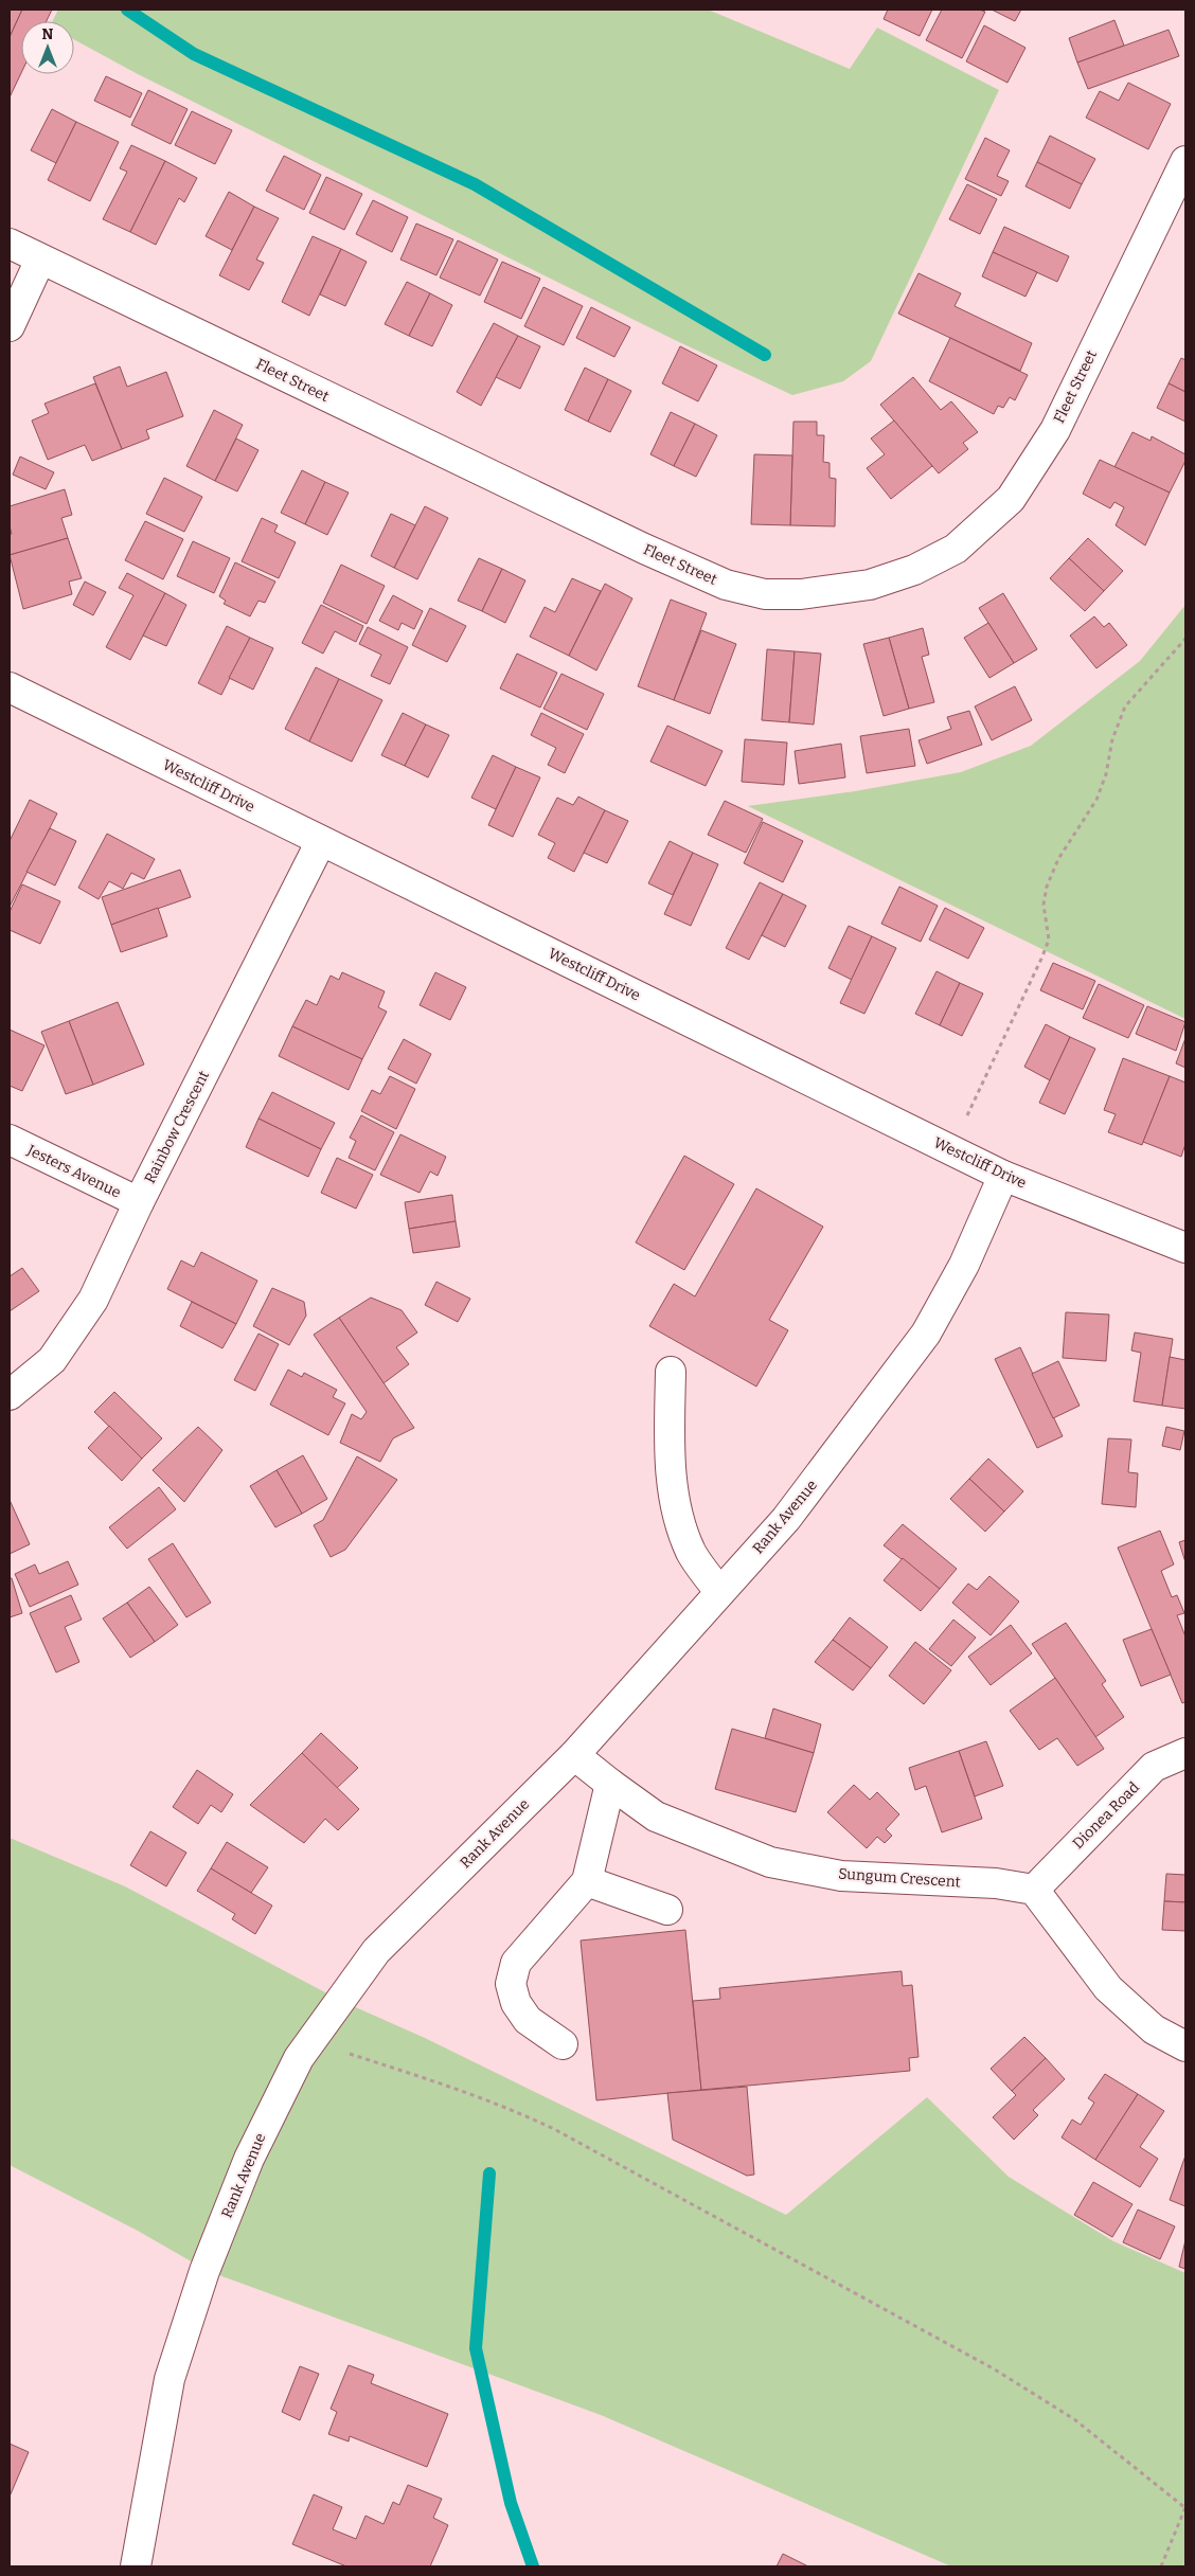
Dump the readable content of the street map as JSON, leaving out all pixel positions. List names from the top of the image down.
{
  "streets": {
    "street": [
      "Fleet Street",
      "Westcliff Drive",
      "Rainbow Crescent",
      "Jesters Avenue",
      "Rank Avenue",
      "Dionea Road",
      "Sungum Crescent"
    ]
  },
  "crossings": [
    ["Westcliff Drive", "Rainbow Crescent"],
    ["Westcliff Drive", "Rank Avenue"],
    ["Rainbow Crescent", "Jesters Avenue"],
    ["Rank Avenue", "Sungum Crescent"],
    ["Dionea Road", "Sungum Crescent"]
  ],
  "north": "top"
}
